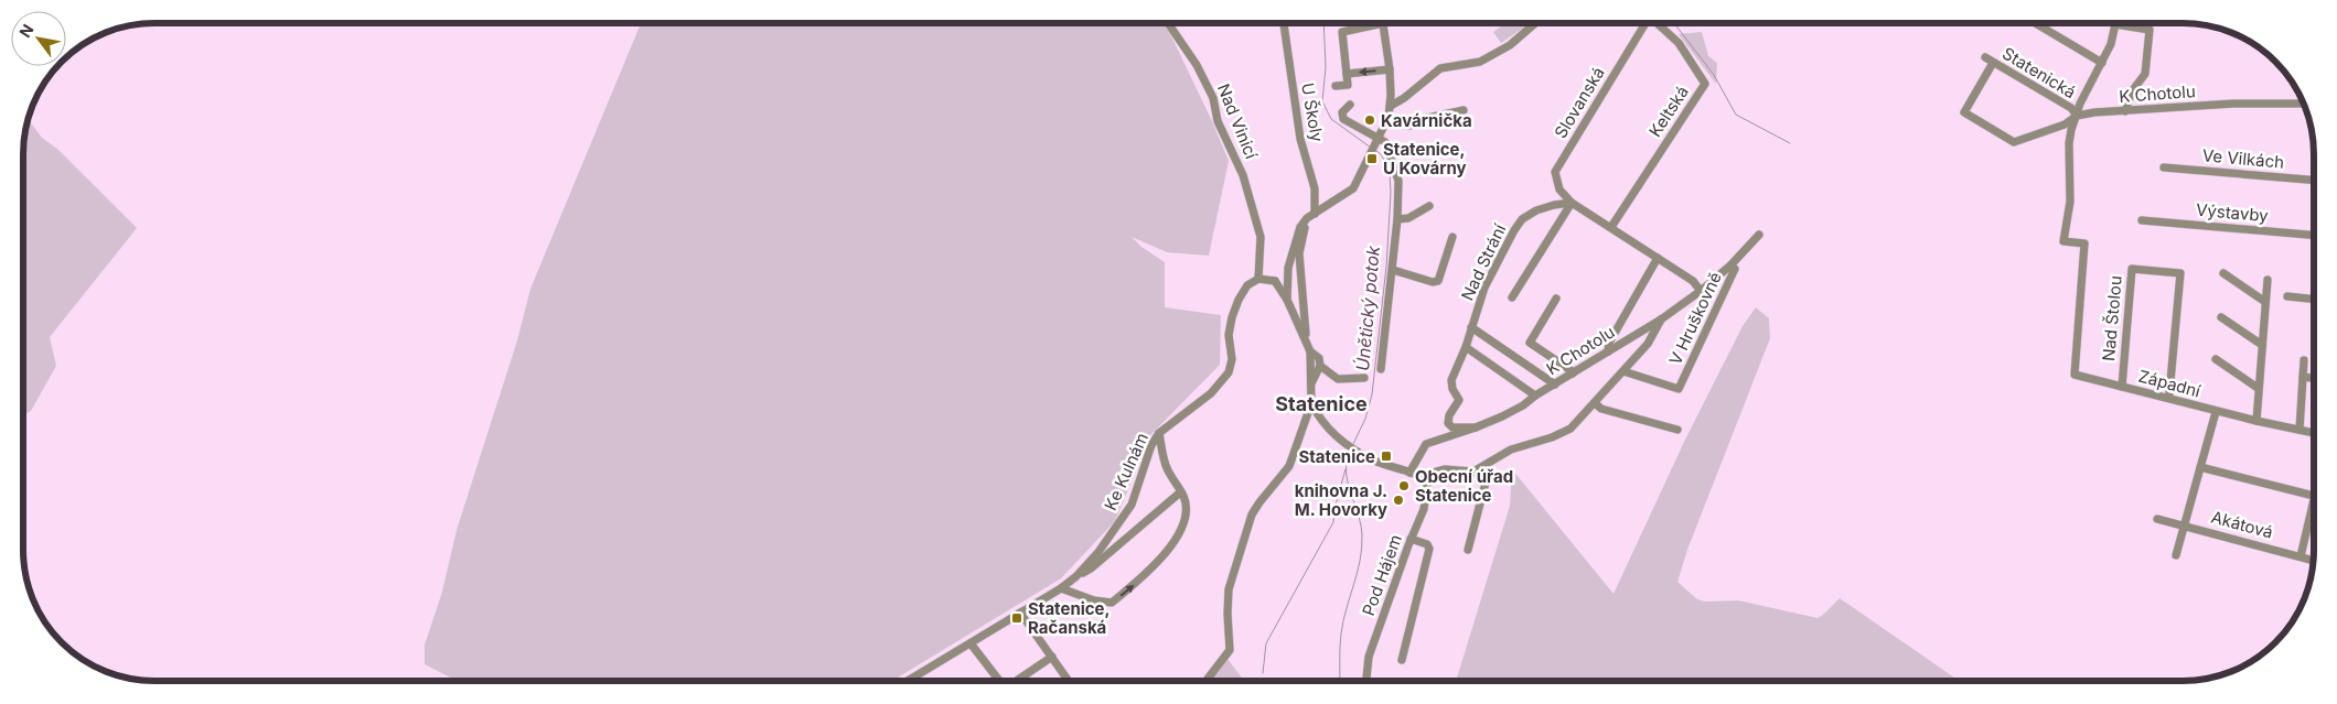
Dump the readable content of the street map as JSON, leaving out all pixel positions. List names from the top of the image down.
{
  "streets": {
    "street": [
      "Statenická",
      "K Chotolu",
      "Slovanská",
      "Keltská",
      "U Školy",
      "Nad Vinicí",
      "Ve Vilkách",
      "Výstavby",
      "Nad Strání",
      "V Hruškovně",
      "Nad Štolou",
      "Západní",
      "Ke Kulnám",
      "Akátová",
      "Pod Hájem"
    ]
  },
  "crossings": [
    ["Statenická", "K Chotolu"],
    ["Statenická", "Západní"],
    ["K Chotolu", "Slovanská"],
    ["K Chotolu", "Keltská"],
    ["K Chotolu", "Nad Strání"],
    ["K Chotolu", "V Hruškovně"],
    ["K Chotolu", "Západní"],
    ["Slovanská", "Keltská"],
    ["Slovanská", "Nad Strání"],
    ["Keltská", "Nad Strání"],
    ["Nad Vinicí", "Ke Kulnám"],
    ["Nad Štolou", "Západní"]
  ],
  "districts": ["Statenice"],
  "water": ["Únětický potok"],
  "places": {
    "other": ["Kavárnička", "Obecní úřad Statenice", "knihovna J. M. Hovorky"],
    "transit": ["Statenice, U Kovárny", "Statenice", "Statenice, Račanská"]
  },
  "north": "top left"
}
